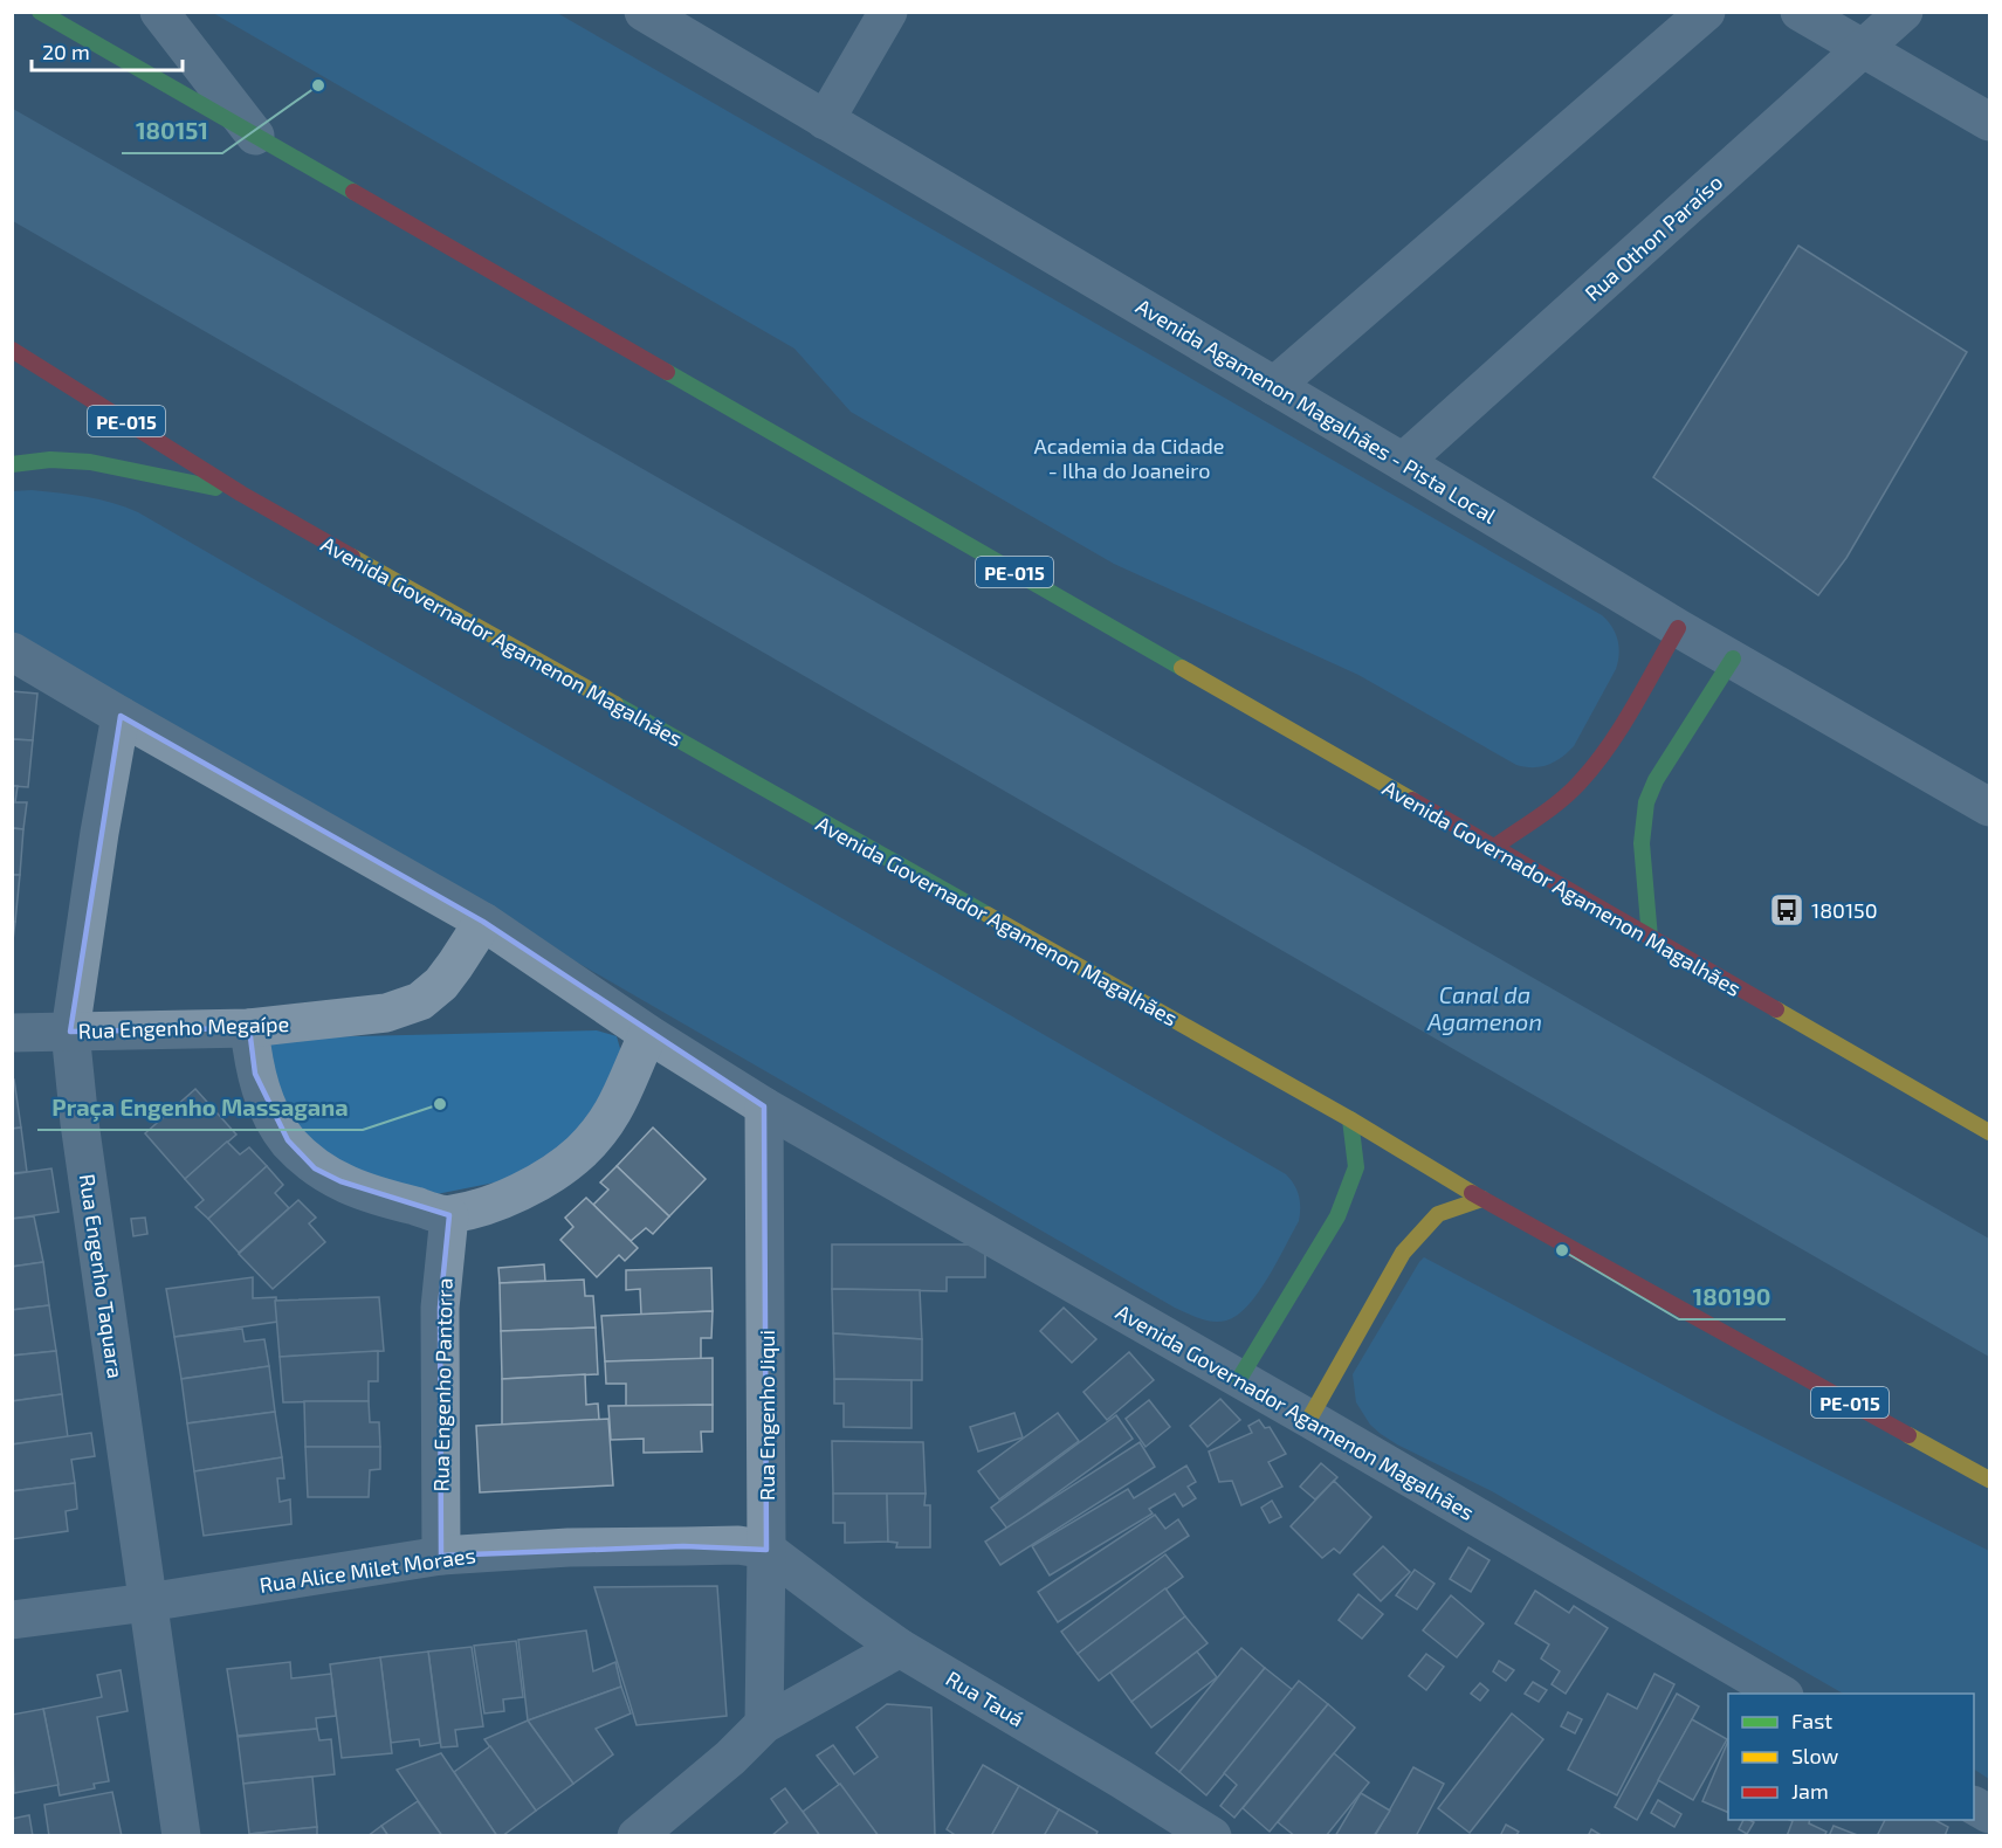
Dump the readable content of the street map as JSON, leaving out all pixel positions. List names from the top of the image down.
{
  "streets": {
    "highway": ["PE-015", "Avenida Governador Agamenon Magalhães"],
    "street": [
      "Rua Othon Paraíso",
      "Avenida Agamenon Magalhães - Pista Local",
      "Rua Engenho Megaípe",
      "Rua Engenho Taquara",
      "Rua Engenho Pantorra",
      "Rua Engenho Jiqui",
      "Rua Alice Milet Moraes",
      "Rua Tauá"
    ]
  },
  "crossings": [
    ["Rua Othon Paraíso", "Avenida Agamenon Magalhães - Pista Local"],
    ["Avenida Governador Agamenon Magalhães", "Rua Engenho Megaípe"],
    ["Avenida Governador Agamenon Magalhães", "Rua Engenho Taquara"],
    ["Avenida Governador Agamenon Magalhães", "Rua Engenho Jiqui"],
    ["Rua Engenho Megaípe", "Rua Engenho Taquara"],
    ["Rua Engenho Taquara", "Rua Alice Milet Moraes"],
    ["Rua Engenho Pantorra", "Rua Alice Milet Moraes"],
    ["Rua Engenho Jiqui", "Rua Alice Milet Moraes"],
    ["Rua Engenho Jiqui", "Rua Tauá"],
    ["Rua Alice Milet Moraes", "Rua Tauá"]
  ],
  "water": ["Canal da Agamenon"],
  "parks": ["Academia da Cidade - Ilha do Joaneiro"],
  "places": {
    "other": ["180151", "Praça Engenho Massagana", "180190"],
    "bus stop": ["180150"]
  },
  "legend": ["Fast", "Slow", "Jam"],
  "scale_bar": "20 m"
}
